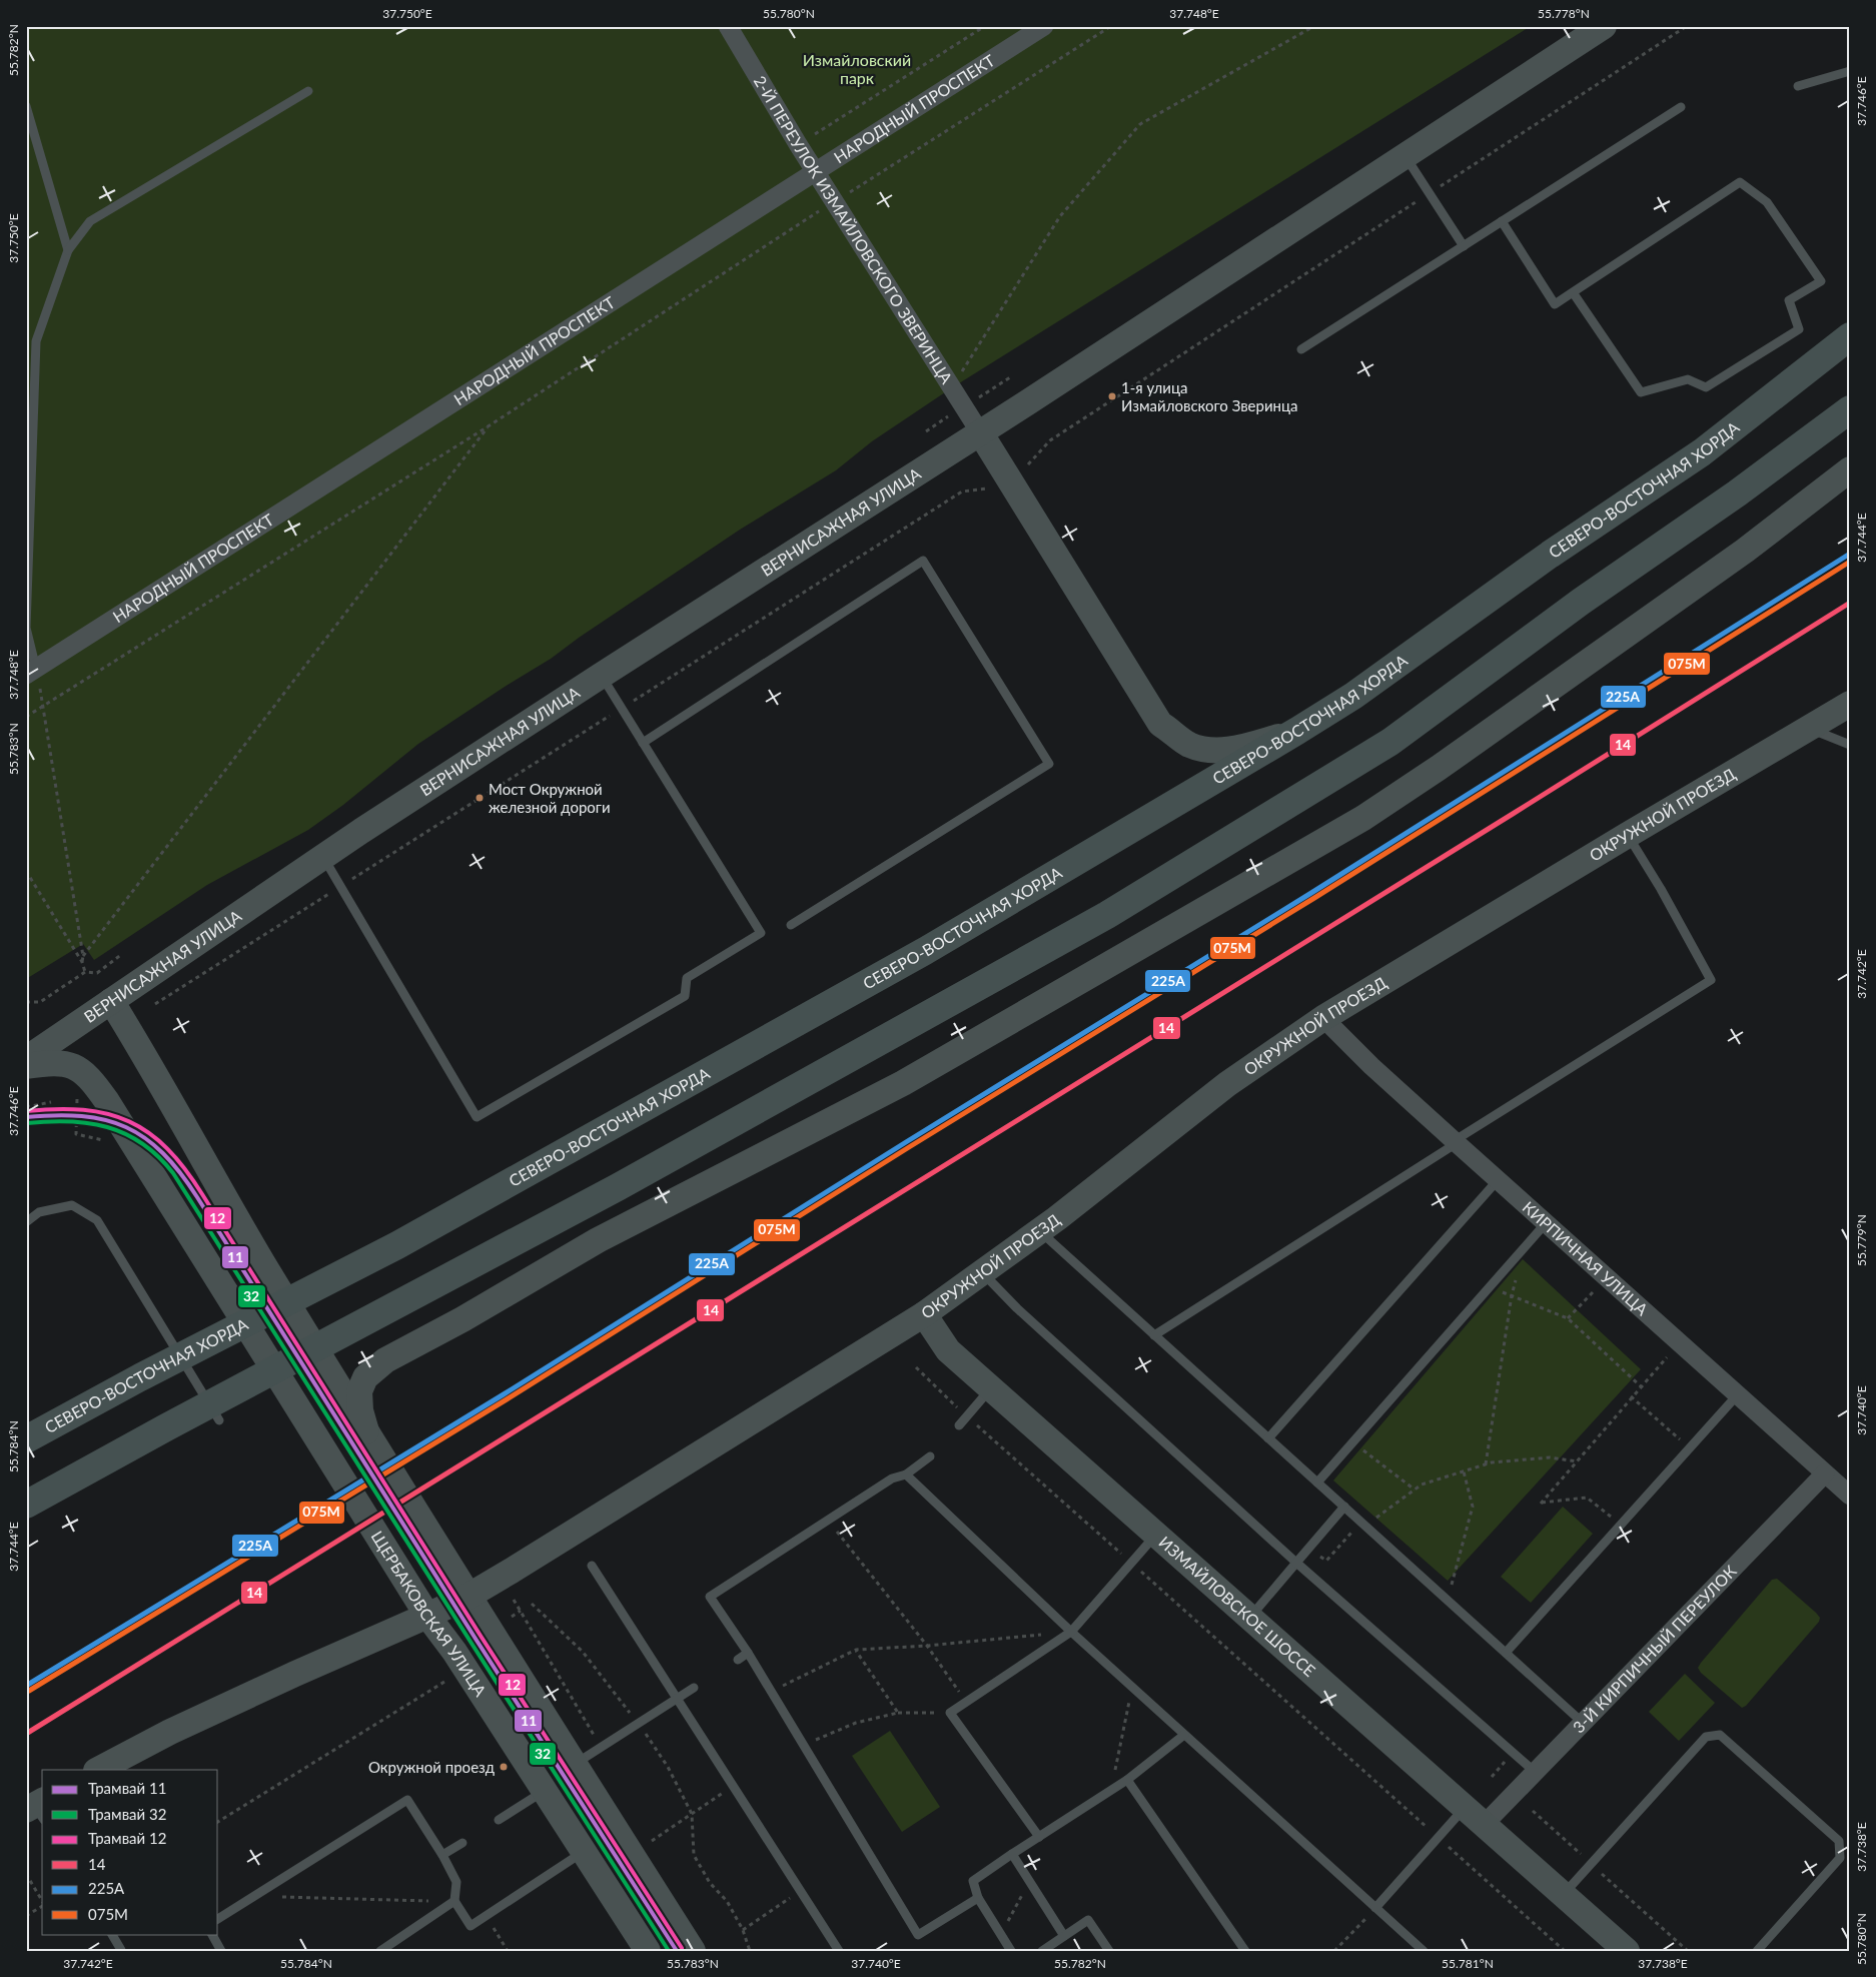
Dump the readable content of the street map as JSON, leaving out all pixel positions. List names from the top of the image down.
{
  "streets": {
    "main road": [
      "СЕВЕРО-ВОСТОЧНАЯ ХОРДА",
      "ВЕРНИСАЖНАЯ УЛИЦА",
      "ОКРУЖНОЙ ПРОЕЗД",
      "ИЗМАЙЛОВСКОЕ ШОССЕ",
      "ЩЕРБАКОВСКАЯ УЛИЦА"
    ],
    "street": [
      "НАРОДНЫЙ ПРОСПЕКТ",
      "2-Й ПЕРЕУЛОК ИЗМАЙЛОВСКОГО ЗВЕРИНЦА",
      "КИРПИЧНАЯ УЛИЦА",
      "3-Й КИРПИЧНЫЙ ПЕРЕУЛОК"
    ]
  },
  "crossings": [
    ["НАРОДНЫЙ ПРОСПЕКТ", "2-Й ПЕРЕУЛОК ИЗМАЙЛОВСКОГО ЗВЕРИНЦА"],
    ["2-Й ПЕРЕУЛОК ИЗМАЙЛОВСКОГО ЗВЕРИНЦА", "ВЕРНИСАЖНАЯ УЛИЦА"],
    ["ОКРУЖНОЙ ПРОЕЗД", "КИРПИЧНАЯ УЛИЦА"],
    ["ОКРУЖНОЙ ПРОЕЗД", "ИЗМАЙЛОВСКОЕ ШОССЕ"],
    ["ОКРУЖНОЙ ПРОЕЗД", "ЩЕРБАКОВСКАЯ УЛИЦА"],
    ["КИРПИЧНАЯ УЛИЦА", "3-Й КИРПИЧНЫЙ ПЕРЕУЛОК"],
    ["ИЗМАЙЛОВСКОЕ ШОССЕ", "3-Й КИРПИЧНЫЙ ПЕРЕУЛОК"]
  ],
  "parks": ["Измайловский парк"],
  "places": ["1-я улица Измайловского Зверинца", "Мост Окружной железной дороги", "Окружной проезд"],
  "lines": [
    "transit line 225А",
    "transit line 075М",
    "transit line 14",
    "tram line 12",
    "tram line 11",
    "tram line 32"
  ],
  "legend": [
    "Трамвай 11",
    "Трамвай 32",
    "Трамвай 12",
    "14",
    "225А",
    "075М"
  ],
  "coordinates": [
    "37.750°E",
    "55.780°N",
    "37.748°E",
    "55.778°N",
    "55.782°N",
    "37.746°E",
    "37.744°E",
    "55.783°N",
    "37.742°E",
    "55.779°N",
    "37.740°E",
    "55.784°N",
    "37.738°E",
    "55.781°N"
  ]
}
